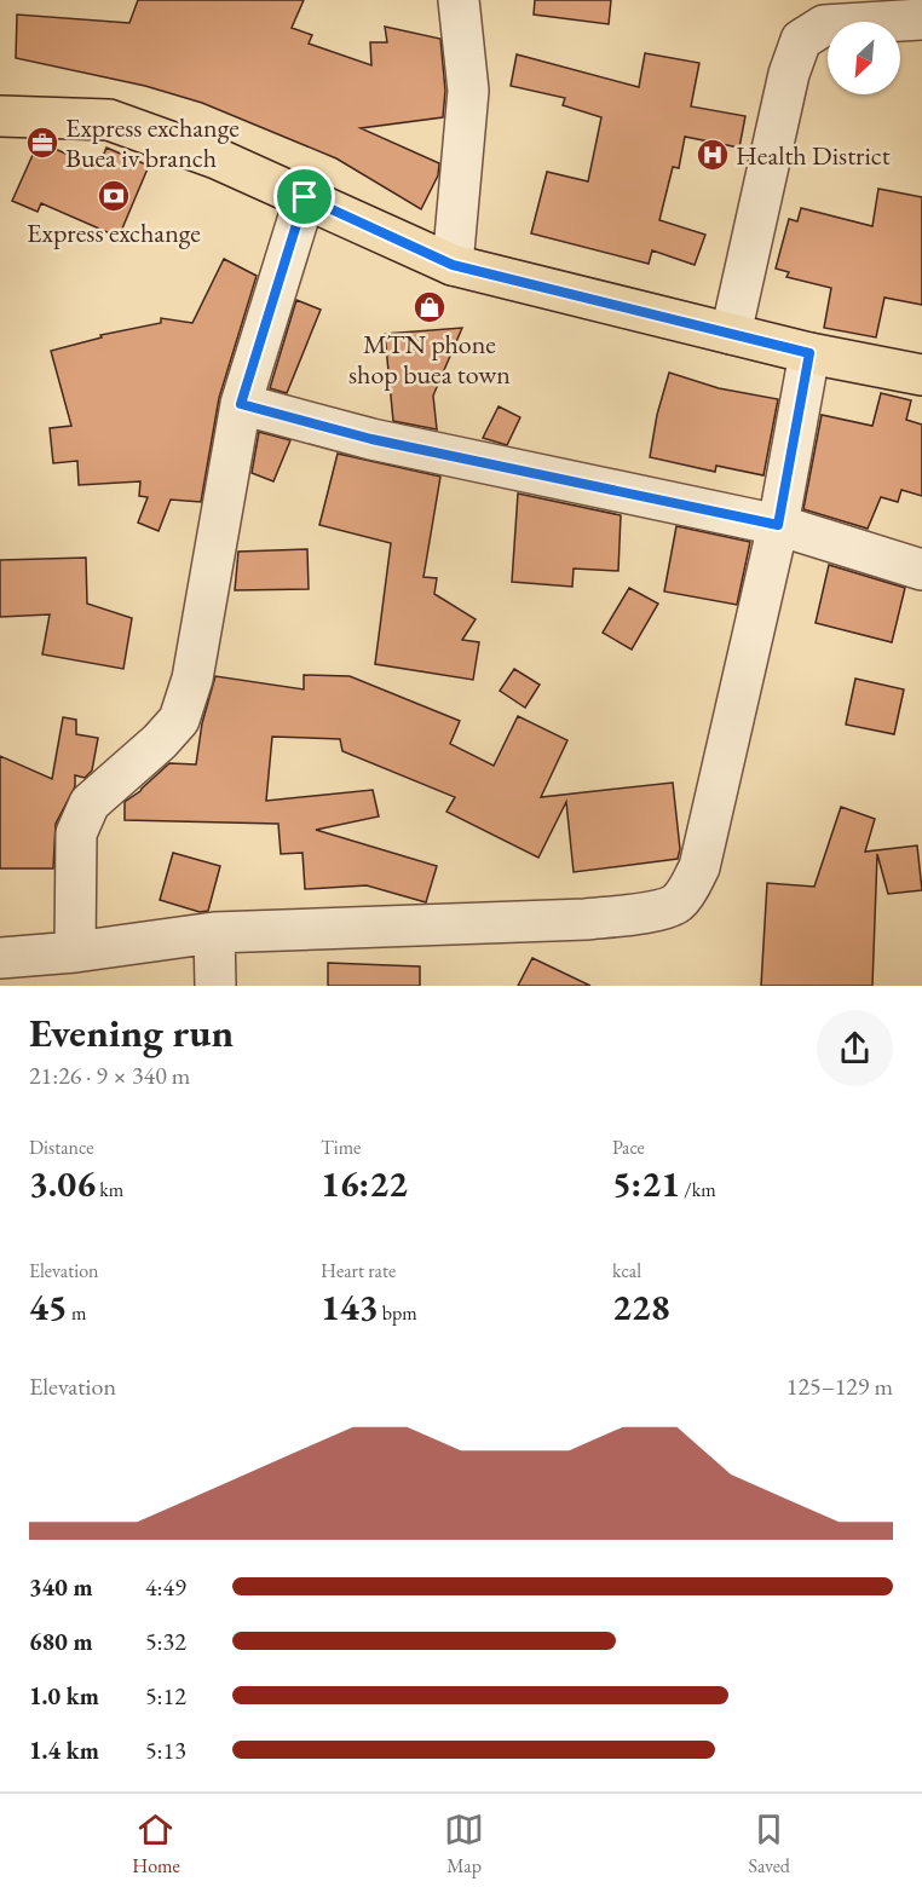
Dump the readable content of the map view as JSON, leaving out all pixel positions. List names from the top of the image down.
{
  "places": {
    "office": ["Express exchange Buea iv branch"],
    "hospital": ["Health District"],
    "bank": ["Express exchange"],
    "shop": ["MTN phone shop buea town"]
  },
  "north": "bottom left",
  "page": {
    "heading": ["Evening run", "21:26 · 9 × 340 m"],
    "stats": [
      ["Distance", "3.06 km"],
      ["Time", "16:22"],
      ["Pace", "5:21 /km"],
      ["Elevation", "45 m"],
      ["Heart rate", "143 bpm"],
      ["kcal", "228"]
    ],
    "chart": ["Elevation", "125–129 m"],
    "list": [
      {
        "name": "340 m",
        "note": "4:49"
      },
      {
        "name": "680 m",
        "note": "5:32"
      },
      {
        "name": "1.0 km",
        "note": "5:12"
      },
      {
        "name": "1.4 km",
        "note": "5:13"
      }
    ],
    "tabs": ["Home", "Map", "Saved"]
  }
}
